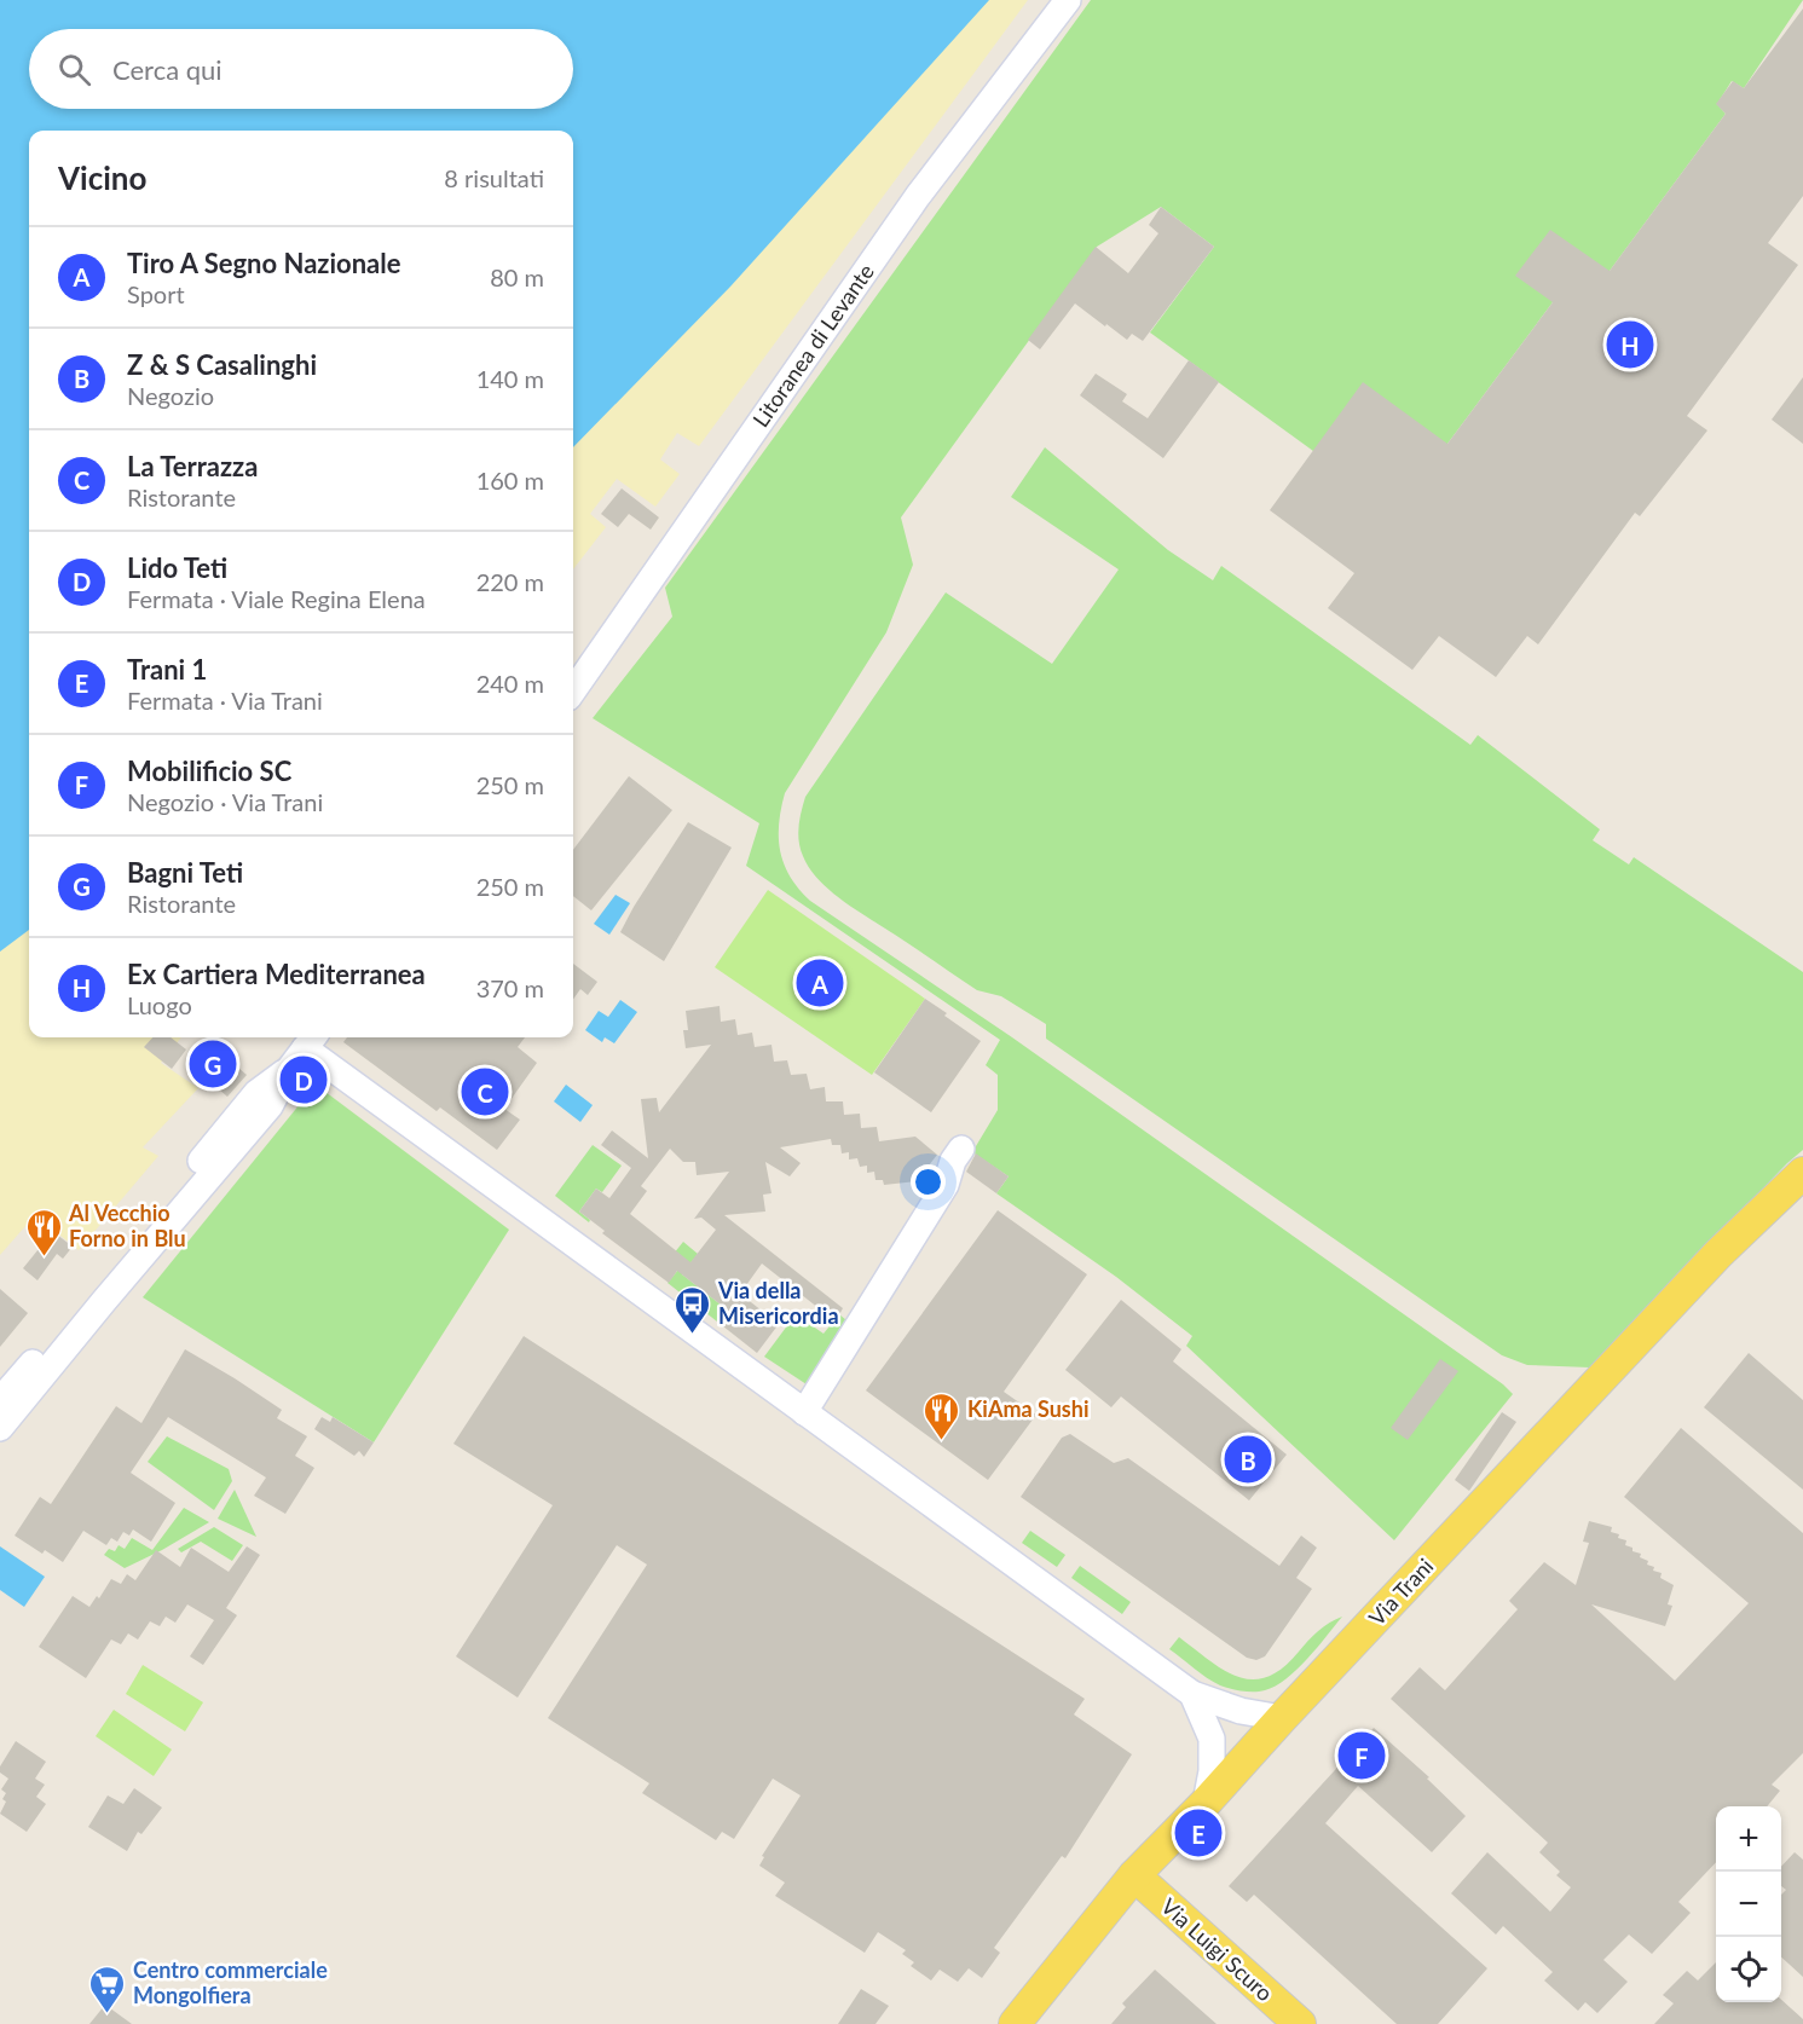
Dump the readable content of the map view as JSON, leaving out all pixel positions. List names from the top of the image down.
{
  "streets": {
    "main road": ["Via Trani", "Via Luigi Scuro"],
    "street": ["Litoranea di Levante"]
  },
  "crossings": [
    ["Via Trani", "Via Luigi Scuro"]
  ],
  "places": {
    "restaurant": ["Al Vecchio Forno in Blu", "KiAma Sushi"],
    "bus stop": ["Via della Misericordia"],
    "supermarket": ["Centro commerciale Mongolfiera"]
  },
  "page": {
    "search": "Cerca qui",
    "heading": ["Vicino", "8 risultati"],
    "list": [
      {
        "mark": "A",
        "name": "Tiro A Segno Nazionale",
        "note": "Sport",
        "value": "80 m"
      },
      {
        "mark": "B",
        "name": "Z & S Casalinghi",
        "note": "Negozio",
        "value": "140 m"
      },
      {
        "mark": "C",
        "name": "La Terrazza",
        "note": "Ristorante",
        "value": "160 m"
      },
      {
        "mark": "D",
        "name": "Lido Teti",
        "note": "Fermata · Viale Regina Elena",
        "value": "220 m"
      },
      {
        "mark": "E",
        "name": "Trani 1",
        "note": "Fermata · Via Trani",
        "value": "240 m"
      },
      {
        "mark": "F",
        "name": "Mobilificio SC",
        "note": "Negozio · Via Trani",
        "value": "250 m"
      },
      {
        "mark": "G",
        "name": "Bagni Teti",
        "note": "Ristorante",
        "value": "250 m"
      },
      {
        "mark": "H",
        "name": "Ex Cartiera Mediterranea",
        "note": "Luogo",
        "value": "370 m"
      }
    ],
    "pins": [
      "H",
      "A",
      "G",
      "D",
      "C",
      "B",
      "F",
      "E"
    ],
    "map_buttons": ["+", "−"]
  }
}
